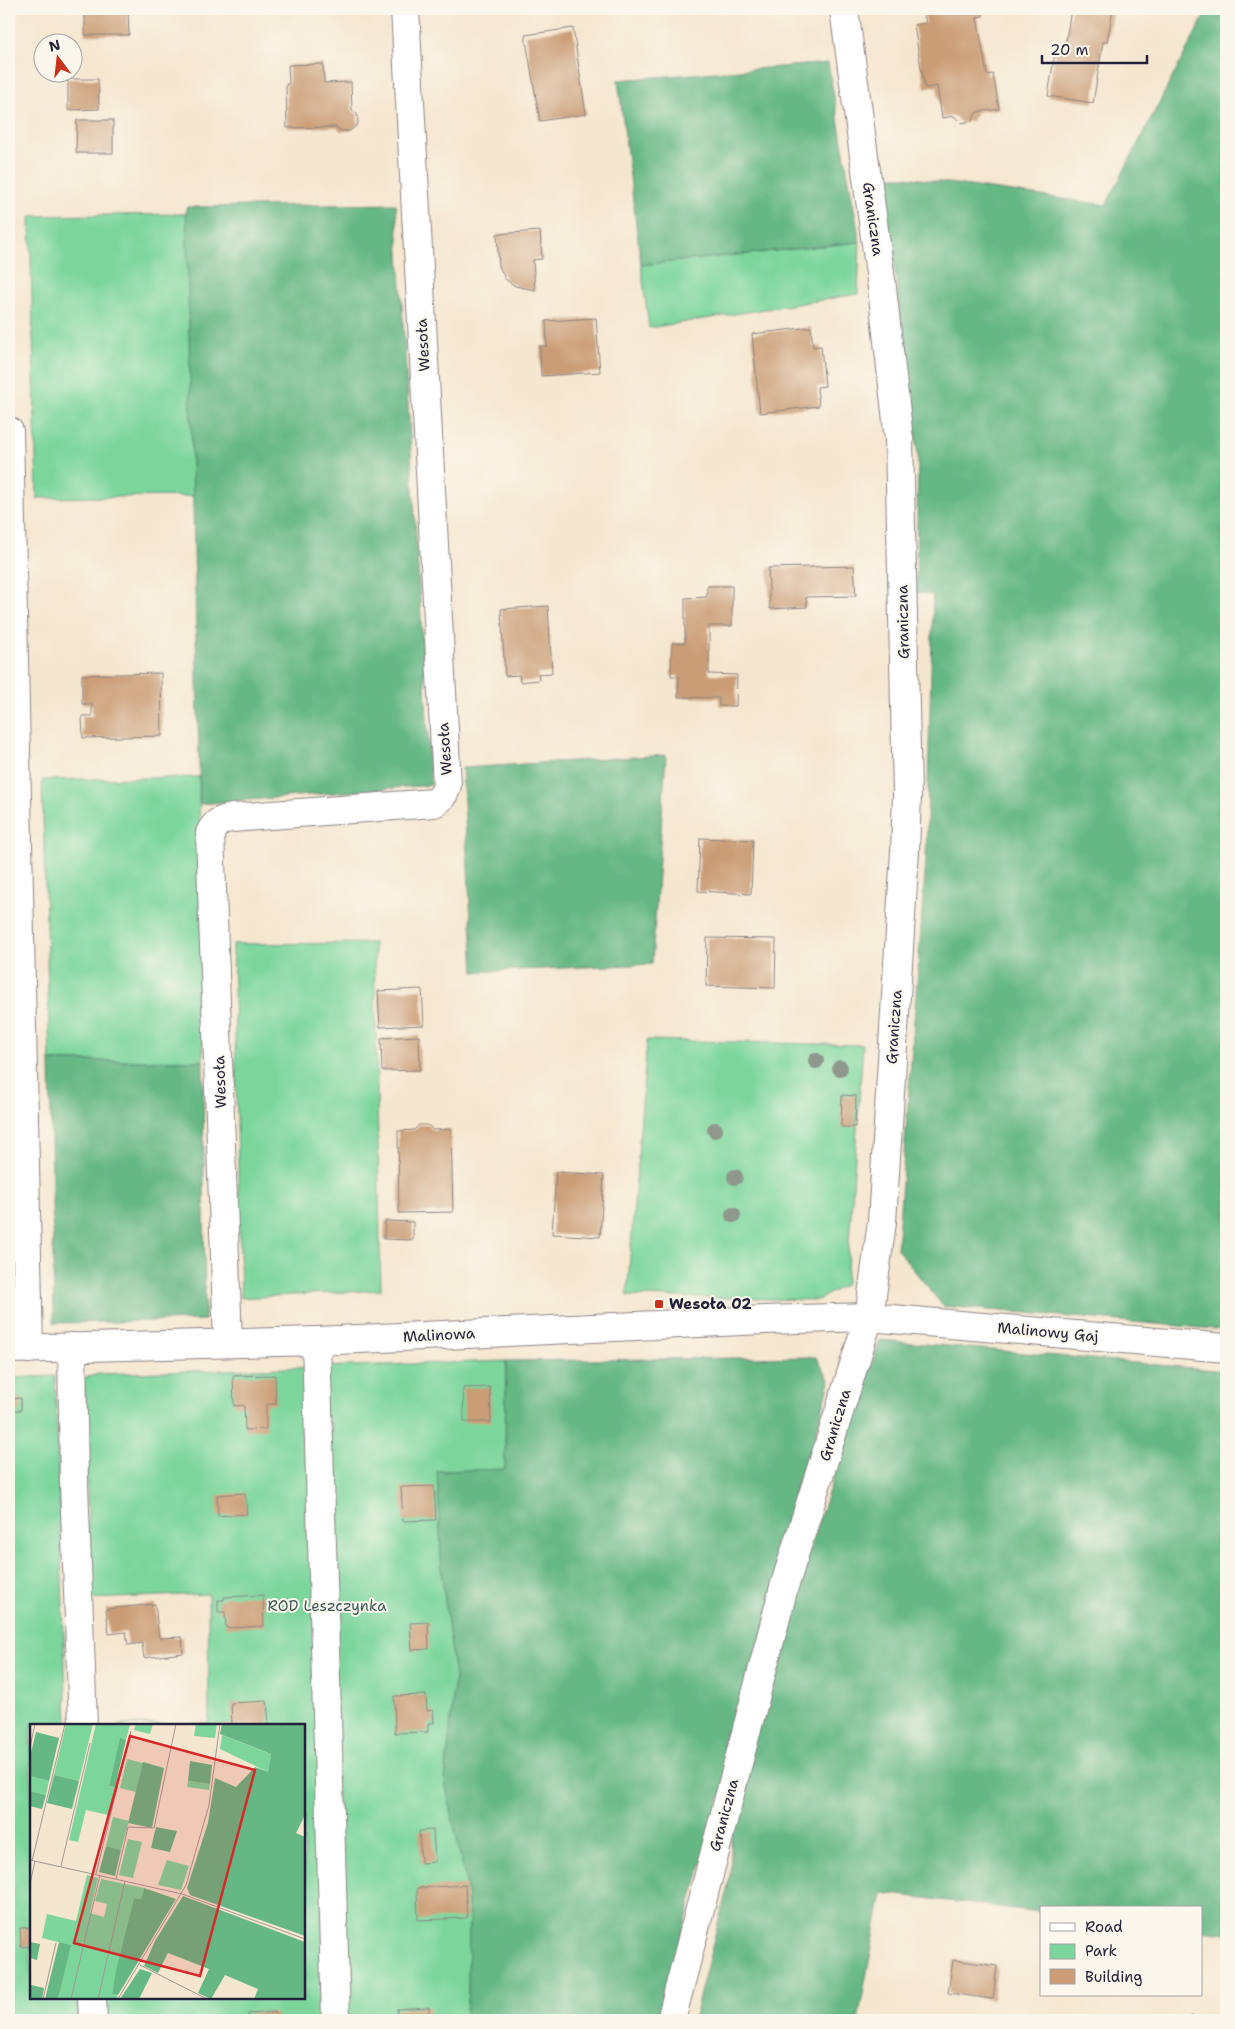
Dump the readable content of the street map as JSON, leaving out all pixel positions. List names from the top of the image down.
{
  "streets": {
    "street": [
      "Graniczna",
      "Wesoła",
      "Malinowy Gaj",
      "Malinowa"
    ]
  },
  "crossings": [
    ["Graniczna", "Malinowy Gaj"],
    ["Graniczna", "Malinowa"],
    ["Wesoła", "Malinowa"],
    ["Malinowy Gaj", "Malinowa"]
  ],
  "parks": ["ROD Leszczynka"],
  "places": {
    "transit": ["Wesoła 02"]
  },
  "legend": ["Road", "Park", "Building"],
  "scale_bar": "20 m",
  "north": "top"
}
